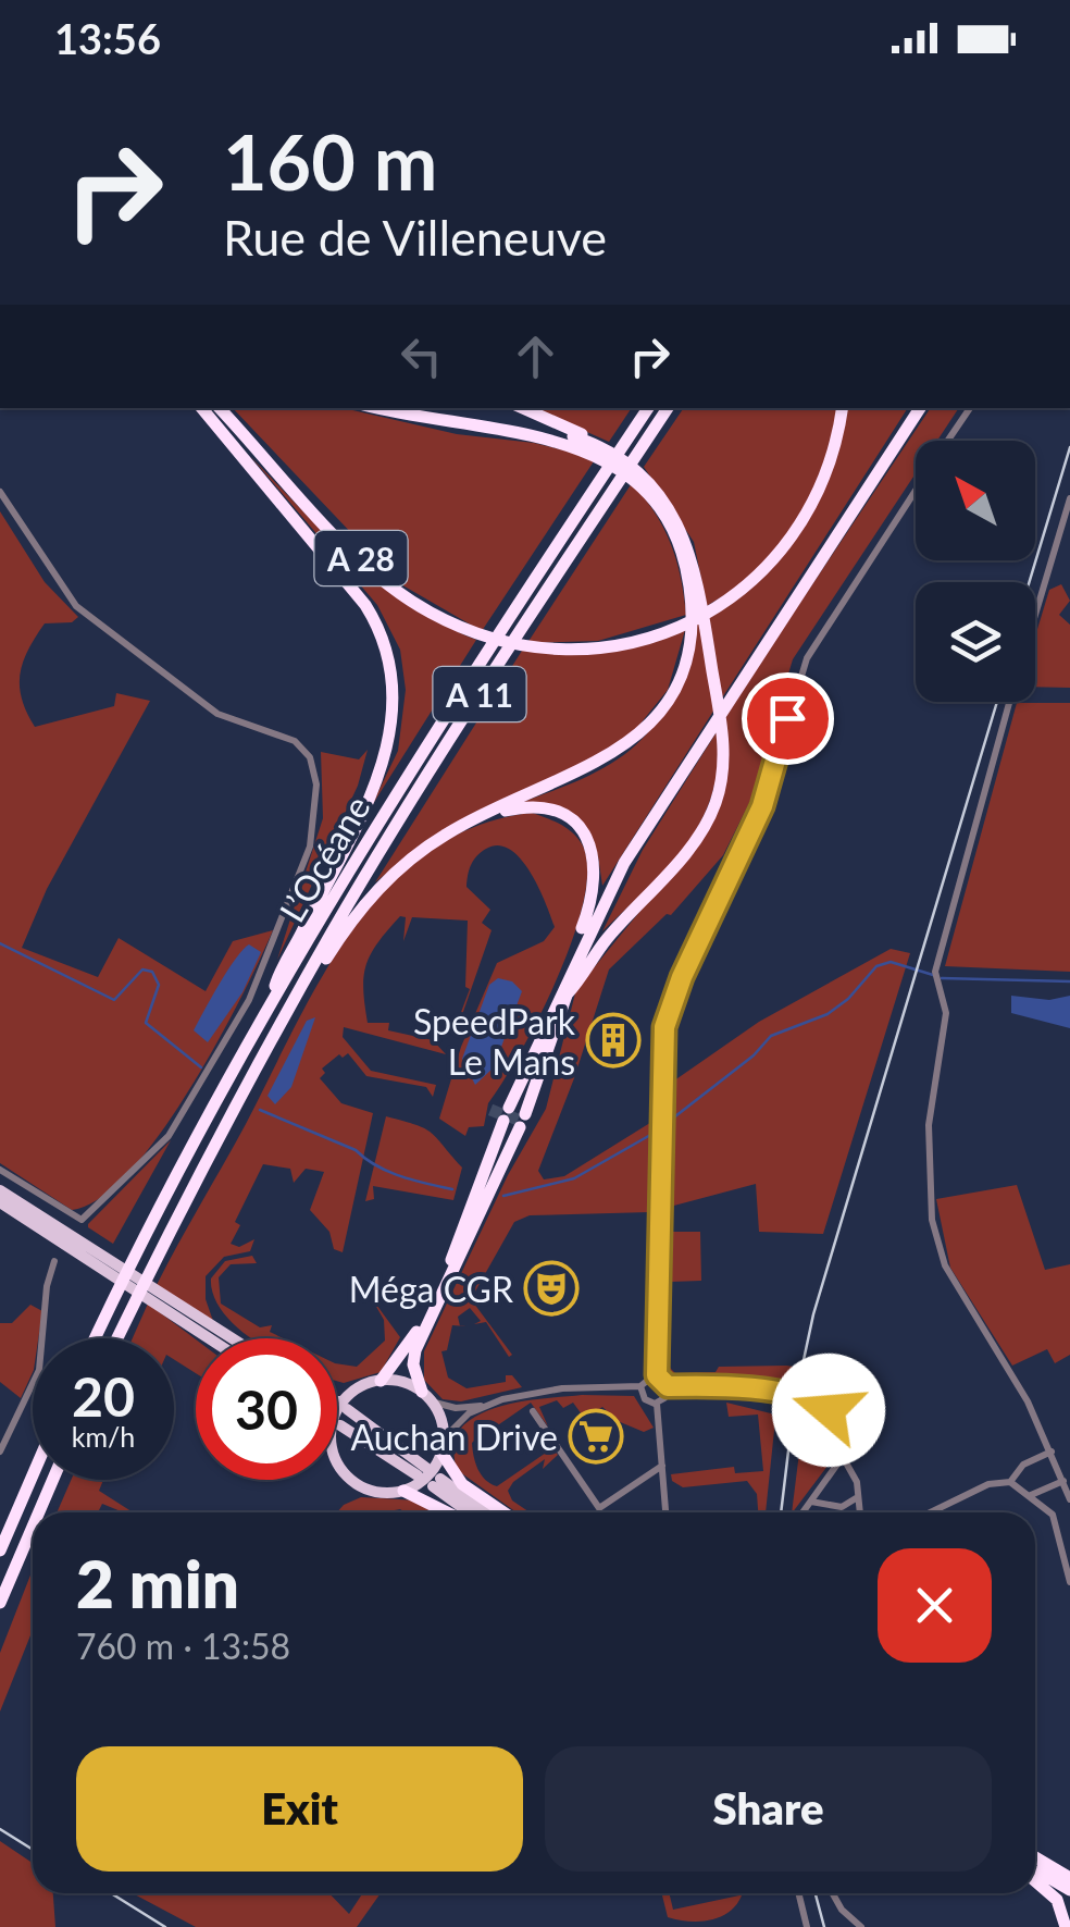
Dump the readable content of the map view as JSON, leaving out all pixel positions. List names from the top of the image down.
{
  "streets": {
    "highway": ["A 28", "A 11", "L’Océane"]
  },
  "places": {
    "building": ["SpeedPark Le Mans"],
    "theatre": ["Méga CGR"],
    "supermarket": ["Auchan Drive"]
  },
  "north": "top left",
  "page": {
    "status": "13:56",
    "turn": ["160 m", "Rue de Villeneuve"],
    "speed": "20 km/h",
    "limit": "30",
    "heading": ["2 min", "760 m · 13:58"],
    "buttons": ["Exit", "Share"]
  }
}
